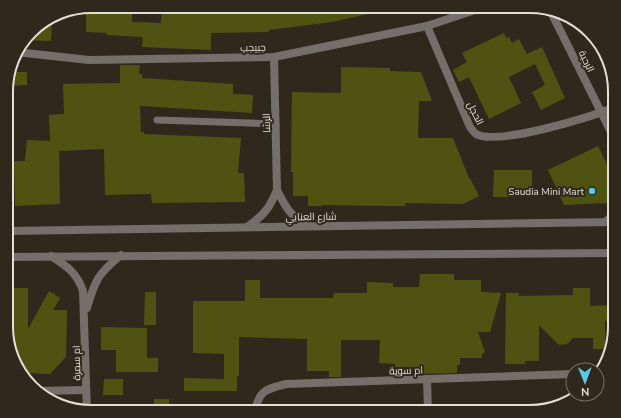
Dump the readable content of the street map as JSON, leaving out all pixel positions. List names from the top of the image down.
{
  "streets": {
    "street": [
      "جبيجب",
      "الرحبة",
      "الحجل",
      "الرشا",
      "شارع العنابي",
      "ام سمرة",
      "ام سوية"
    ]
  },
  "crossings": [
    ["جبيجب", "الحجل"],
    ["جبيجب", "الرشا"],
    ["الرحبة", "الحجل"],
    ["الرشا", "شارع العنابي"]
  ],
  "places": ["Saudia Mini Mart"],
  "north": "bottom"
}
